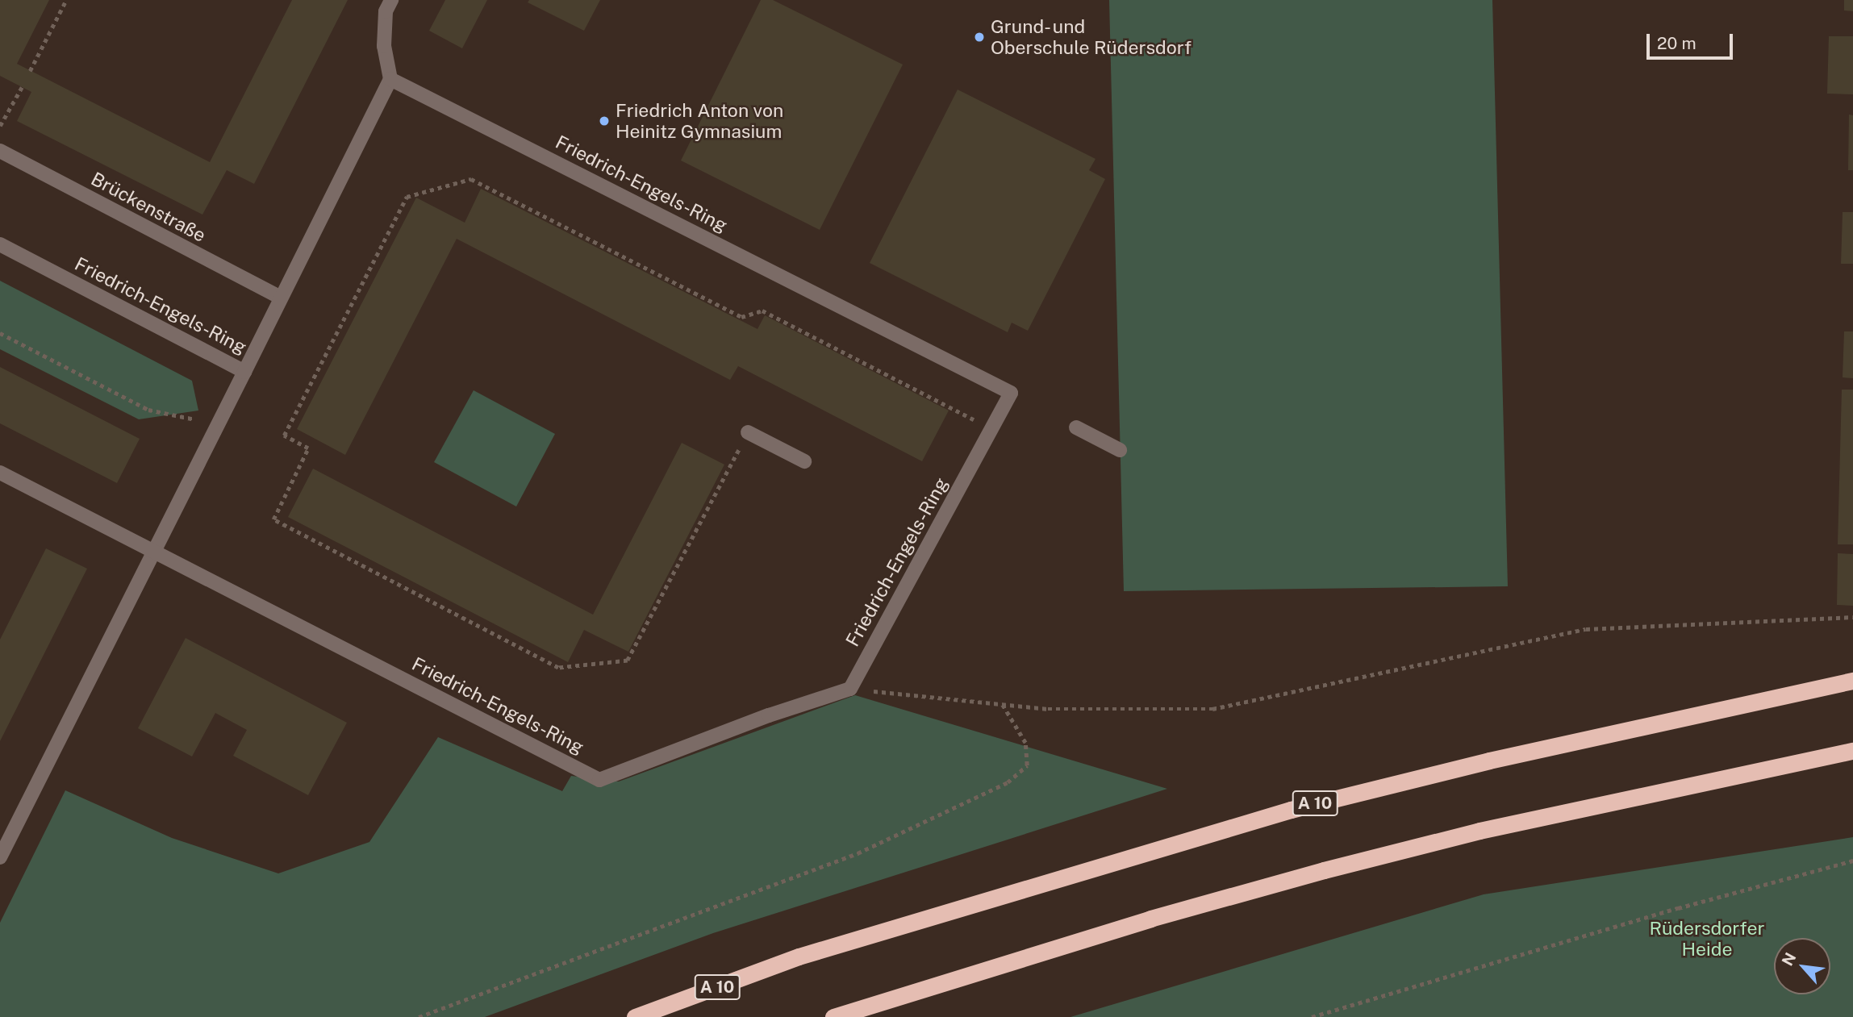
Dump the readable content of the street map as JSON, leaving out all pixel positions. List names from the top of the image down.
{
  "streets": {
    "highway": ["A 10"],
    "street": ["Friedrich-Engels-Ring", "Brückenstraße"]
  },
  "parks": ["Rüdersdorfer Heide"],
  "places": ["Grund- und Oberschule Rüdersdorf", "Friedrich Anton von Heinitz Gymnasium"],
  "scale_bar": "20 m",
  "north": "top left"
}
